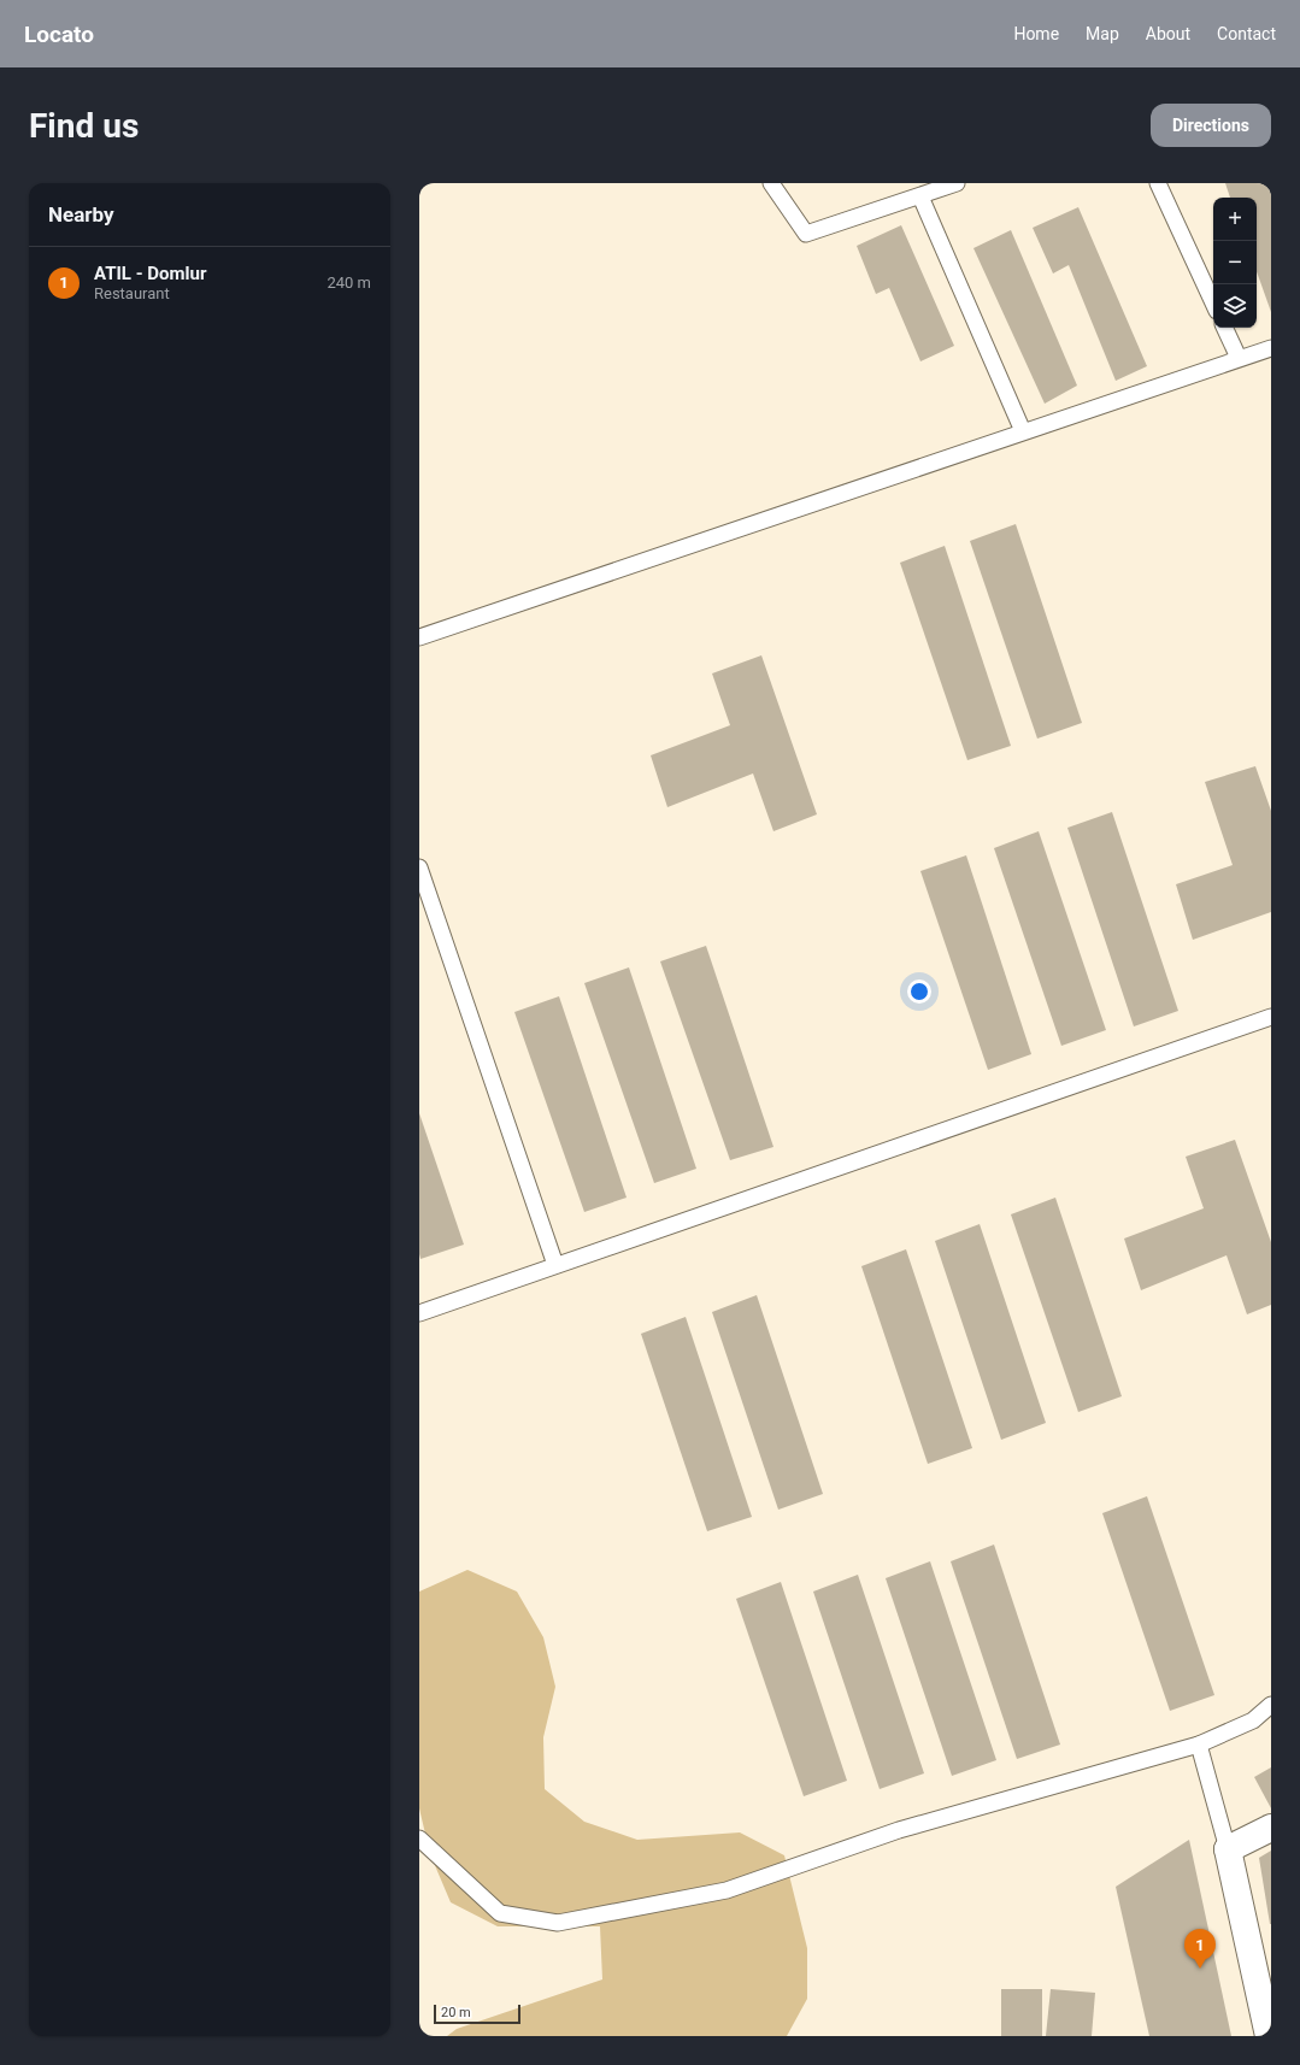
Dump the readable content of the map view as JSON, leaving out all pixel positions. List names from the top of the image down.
{
  "scale_bar": "20 m",
  "page": {
    "header": "Locato",
    "nav": [
      "Home",
      "Map",
      "About",
      "Contact"
    ],
    "buttons": "Directions",
    "title": "Find us",
    "heading": "Nearby",
    "map_buttons": ["+", "−"],
    "list": [
      {
        "mark": "1",
        "name": "ATIL - Domlur",
        "note": "Restaurant",
        "value": "240 m"
      }
    ],
    "pins": "1",
    "scale": "20 m"
  }
}
